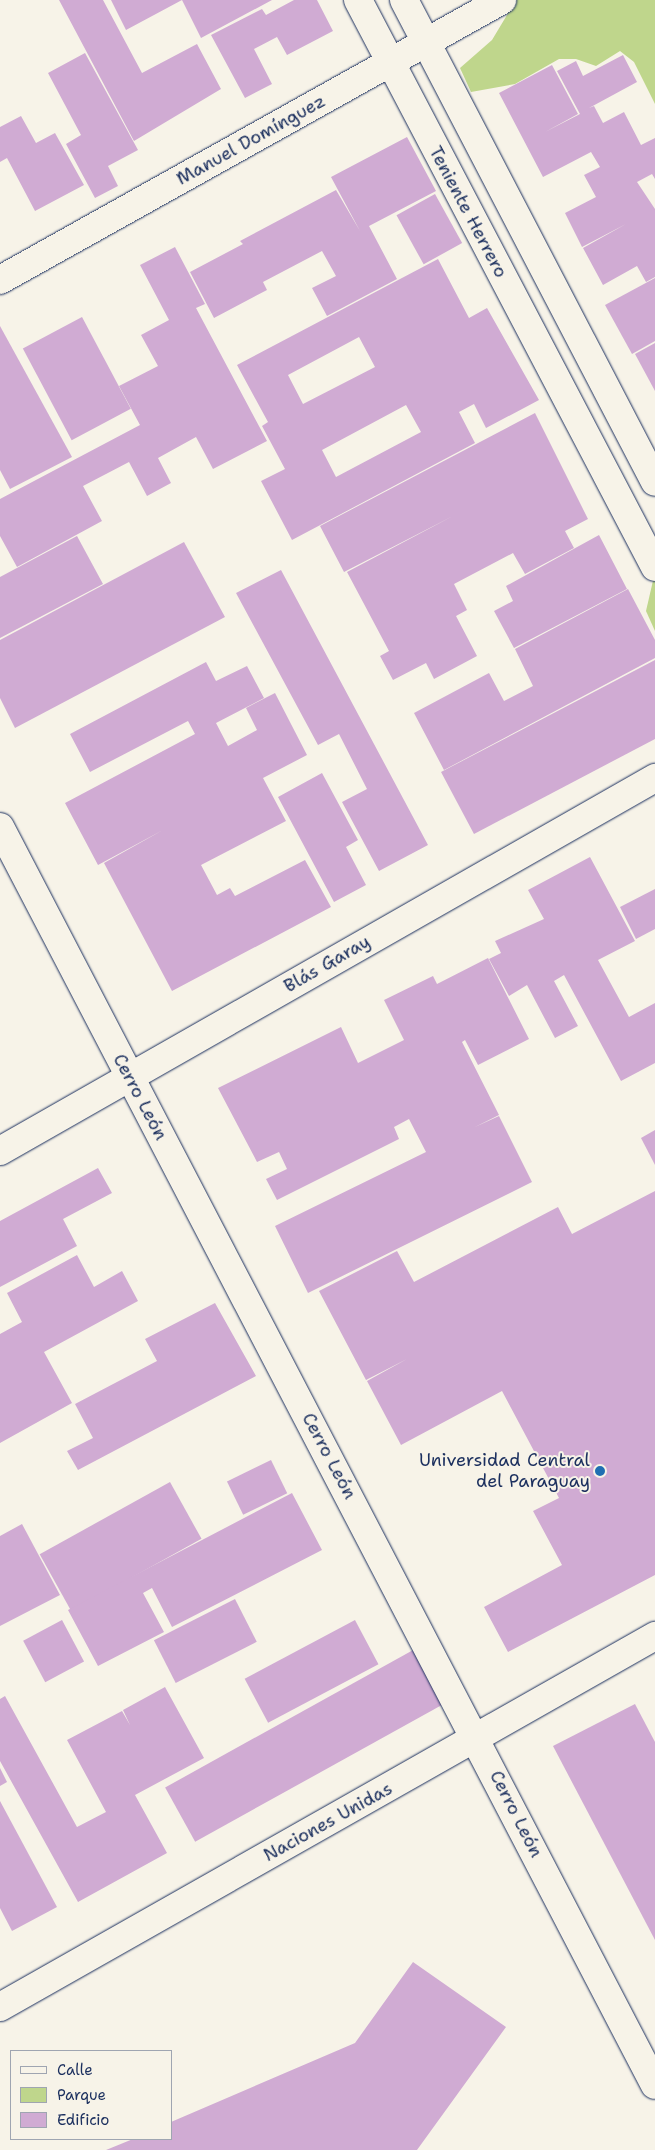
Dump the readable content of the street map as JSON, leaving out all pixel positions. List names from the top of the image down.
{
  "streets": {
    "street": [
      "Manuel Domínguez",
      "Teniente Herrero",
      "Blás Garay",
      "Cerro León",
      "Naciones Unidas"
    ]
  },
  "crossings": [
    ["Manuel Domínguez", "Teniente Herrero"],
    ["Blás Garay", "Cerro León"],
    ["Cerro León", "Naciones Unidas"]
  ],
  "places": ["Universidad Central del Paraguay"],
  "legend": ["Calle", "Parque", "Edificio"]
}
